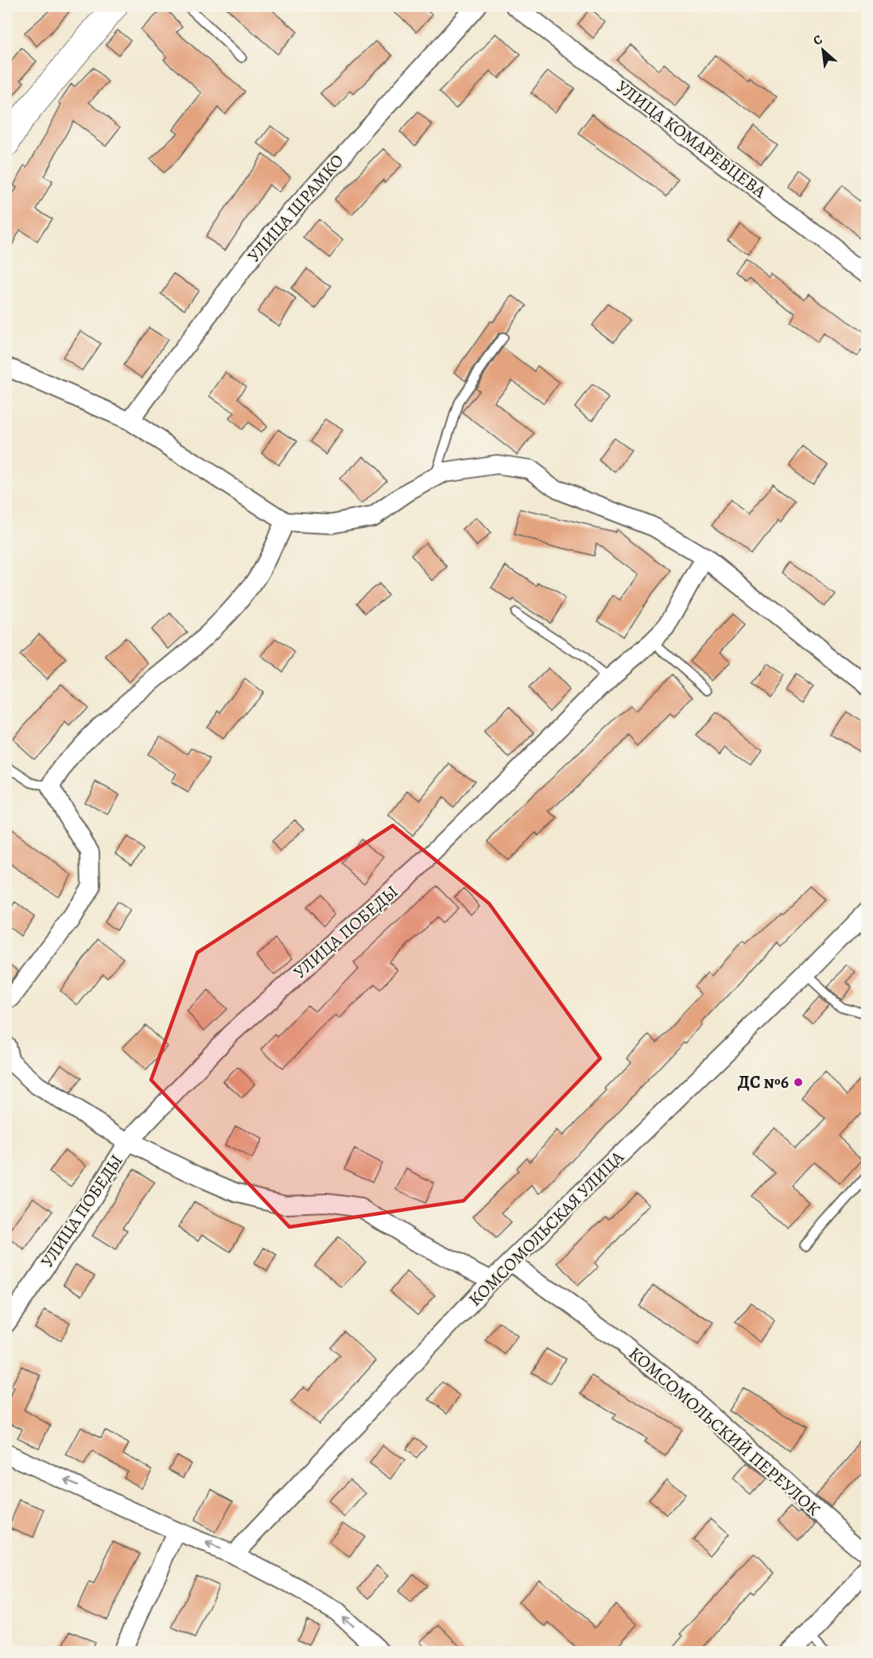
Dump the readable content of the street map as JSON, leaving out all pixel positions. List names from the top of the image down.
{
  "streets": {
    "street": [
      "УЛИЦА КОМАРЕВЦЕВА",
      "УЛИЦА ШРАМКО",
      "УЛИЦА ПОБЕДЫ",
      "КОМСОМОЛЬСКАЯ УЛИЦА",
      "КОМСОМОЛЬСКИЙ ПЕРЕУЛОК"
    ]
  },
  "crossings": [
    ["КОМСОМОЛЬСКАЯ УЛИЦА", "КОМСОМОЛЬСКИЙ ПЕРЕУЛОК"]
  ],
  "places": ["ДС №6"],
  "north": "top left"
}
